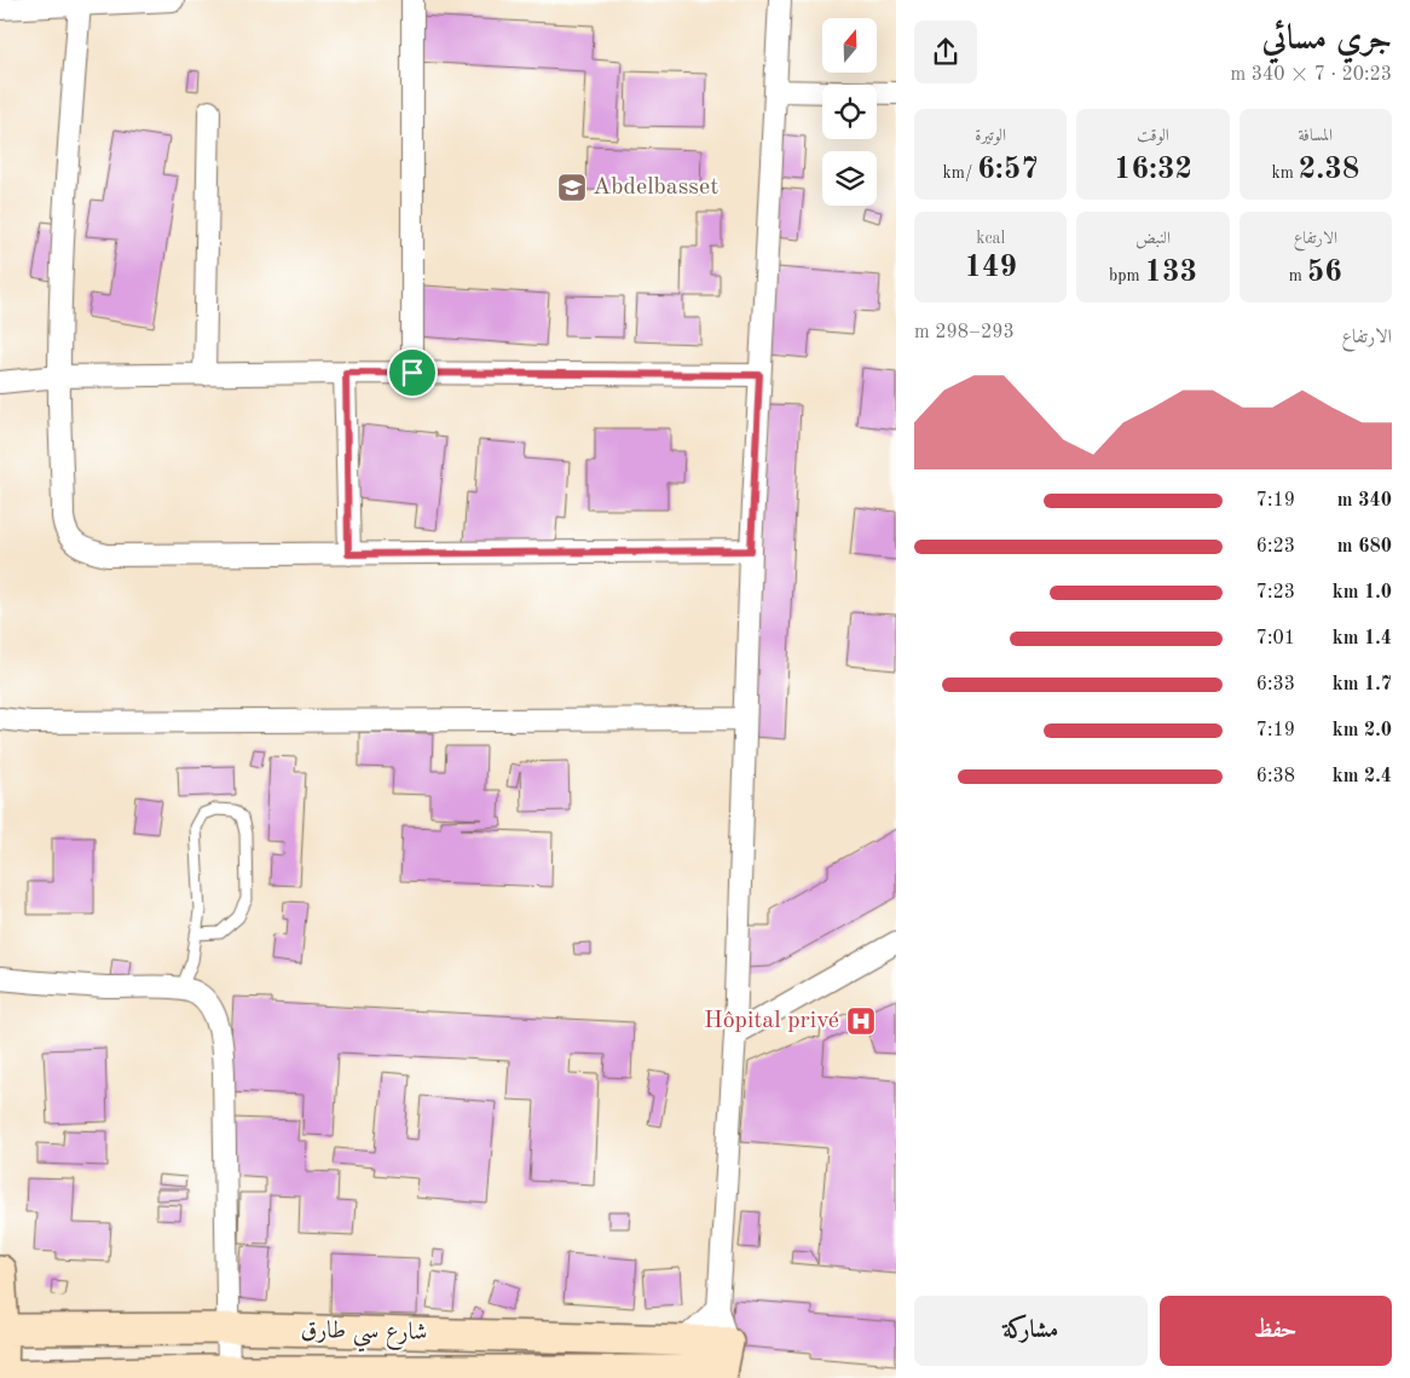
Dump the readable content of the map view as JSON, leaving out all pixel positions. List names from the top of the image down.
{
  "streets": {
    "street": ["شارع سي طارق"]
  },
  "places": {
    "school or university": ["Abdelbasset"],
    "hospital": ["Hôpital privé"]
  },
  "north": "top",
  "page": {
    "heading": ["جري مسائي", "20:23 · 7 × 340 m"],
    "stats": [
      ["المسافة", "2.38 km"],
      ["الوقت", "16:32"],
      ["الوتيرة", "6:57 /km"],
      ["الارتفاع", "56 m"],
      ["النبض", "133 bpm"],
      ["kcal", "149"]
    ],
    "chart": ["الارتفاع", "293–298 m"],
    "list": [
      {
        "name": "340 m",
        "note": "7:19"
      },
      {
        "name": "680 m",
        "note": "6:23"
      },
      {
        "name": "1.0 km",
        "note": "7:23"
      },
      {
        "name": "1.4 km",
        "note": "7:01"
      },
      {
        "name": "1.7 km",
        "note": "6:33"
      },
      {
        "name": "2.0 km",
        "note": "7:19"
      },
      {
        "name": "2.4 km",
        "note": "6:38"
      }
    ],
    "buttons": ["حفظ", "مشاركة"]
  }
}
